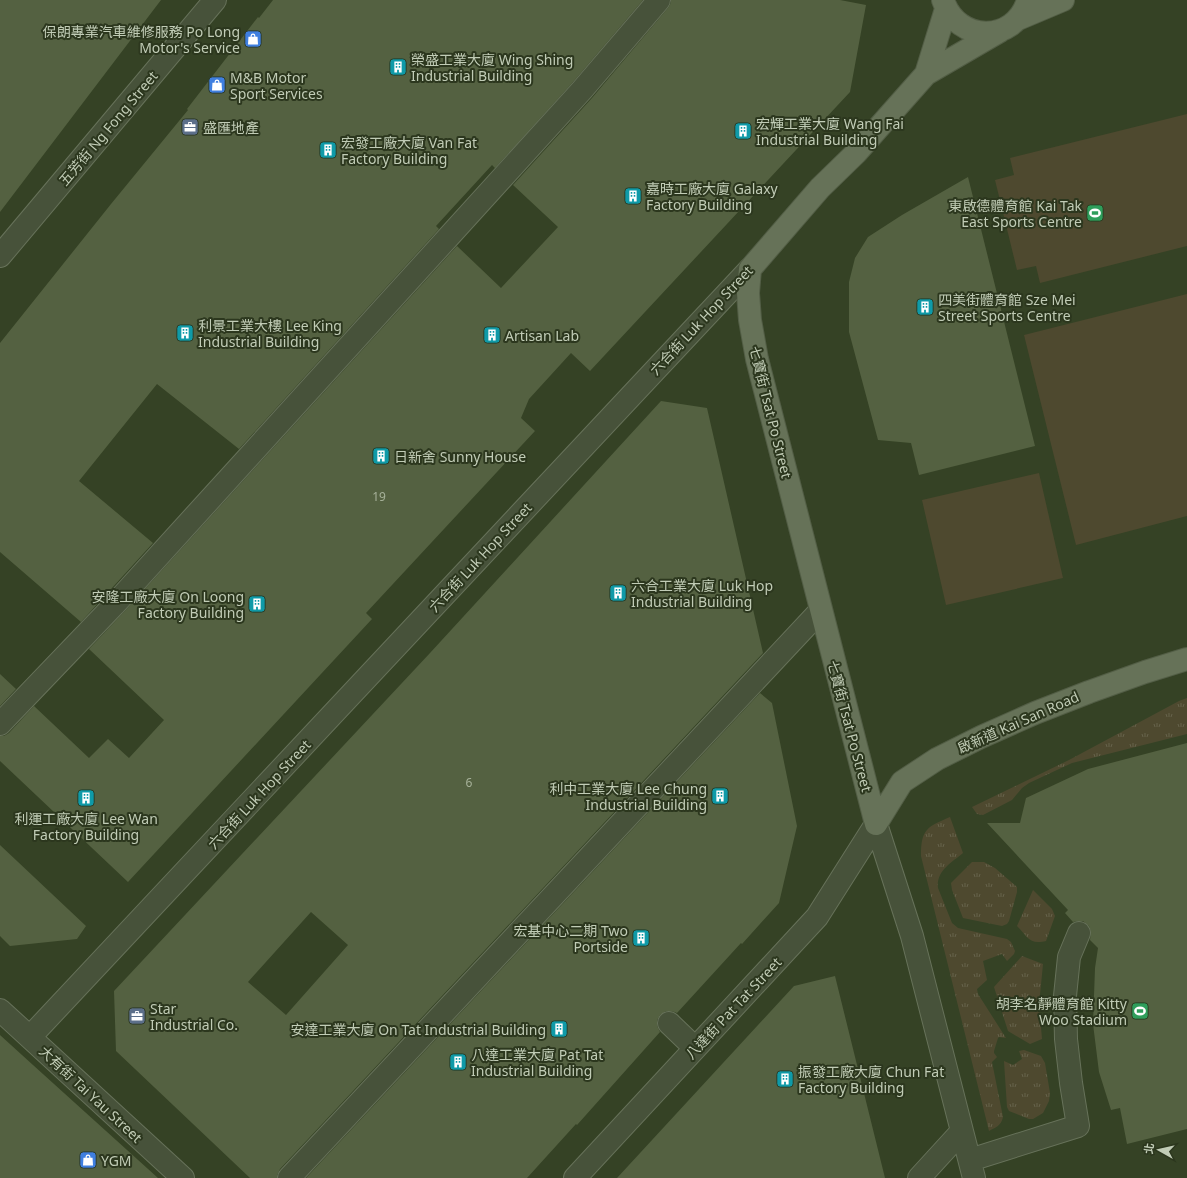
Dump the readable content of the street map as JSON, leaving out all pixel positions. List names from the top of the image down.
{
  "streets": {
    "main road": ["六合街 Luk Hop Street", "七寶街 Tsat Po Street", "啟新道 Kai San Road"],
    "street": ["五芳街 Ng Fong Street", "八達街 Pat Tat Street", "大有街 Tai Yau Street"]
  },
  "crossings": [
    ["六合街 Luk Hop Street", "七寶街 Tsat Po Street"],
    ["六合街 Luk Hop Street", "大有街 Tai Yau Street"],
    ["七寶街 Tsat Po Street", "啟新道 Kai San Road"],
    ["七寶街 Tsat Po Street", "八達街 Pat Tat Street"],
    ["啟新道 Kai San Road", "八達街 Pat Tat Street"]
  ],
  "places": {
    "shop": ["保朗專業汽車維修服務 Po Long Motor's Service", "M&B Motor Sport Services", "YGM"],
    "building": [
      "榮盛工業大廈 Wing Shing Industrial Building",
      "宏輝工業大廈 Wang Fai Industrial Building",
      "宏發工廠大廈 Van Fat Factory Building",
      "嘉時工廠大廈 Galaxy Factory Building",
      "四美街體育館 Sze Mei Street Sports Centre",
      "利景工業大樓 Lee King Industrial Building",
      "Artisan Lab",
      "日新舍 Sunny House",
      "六合工業大廈 Luk Hop Industrial Building",
      "安隆工廠大廈 On Loong Factory Building",
      "利中工業大廈 Lee Chung Industrial Building",
      "利運工廠大廈 Lee Wan Factory Building",
      "宏基中心二期 Two Portside",
      "安達工業大廈 On Tat Industrial Building",
      "八達工業大廈 Pat Tat Industrial Building",
      "振發工廠大廈 Chun Fat Factory Building"
    ],
    "office": ["盛匯地產", "Star Industrial Co."],
    "sports": ["東啟德體育館 Kai Tak East Sports Centre", "胡李名靜體育館 Kitty Woo Stadium"]
  },
  "house_numbers": ["19", "6"],
  "north": "left"
}
